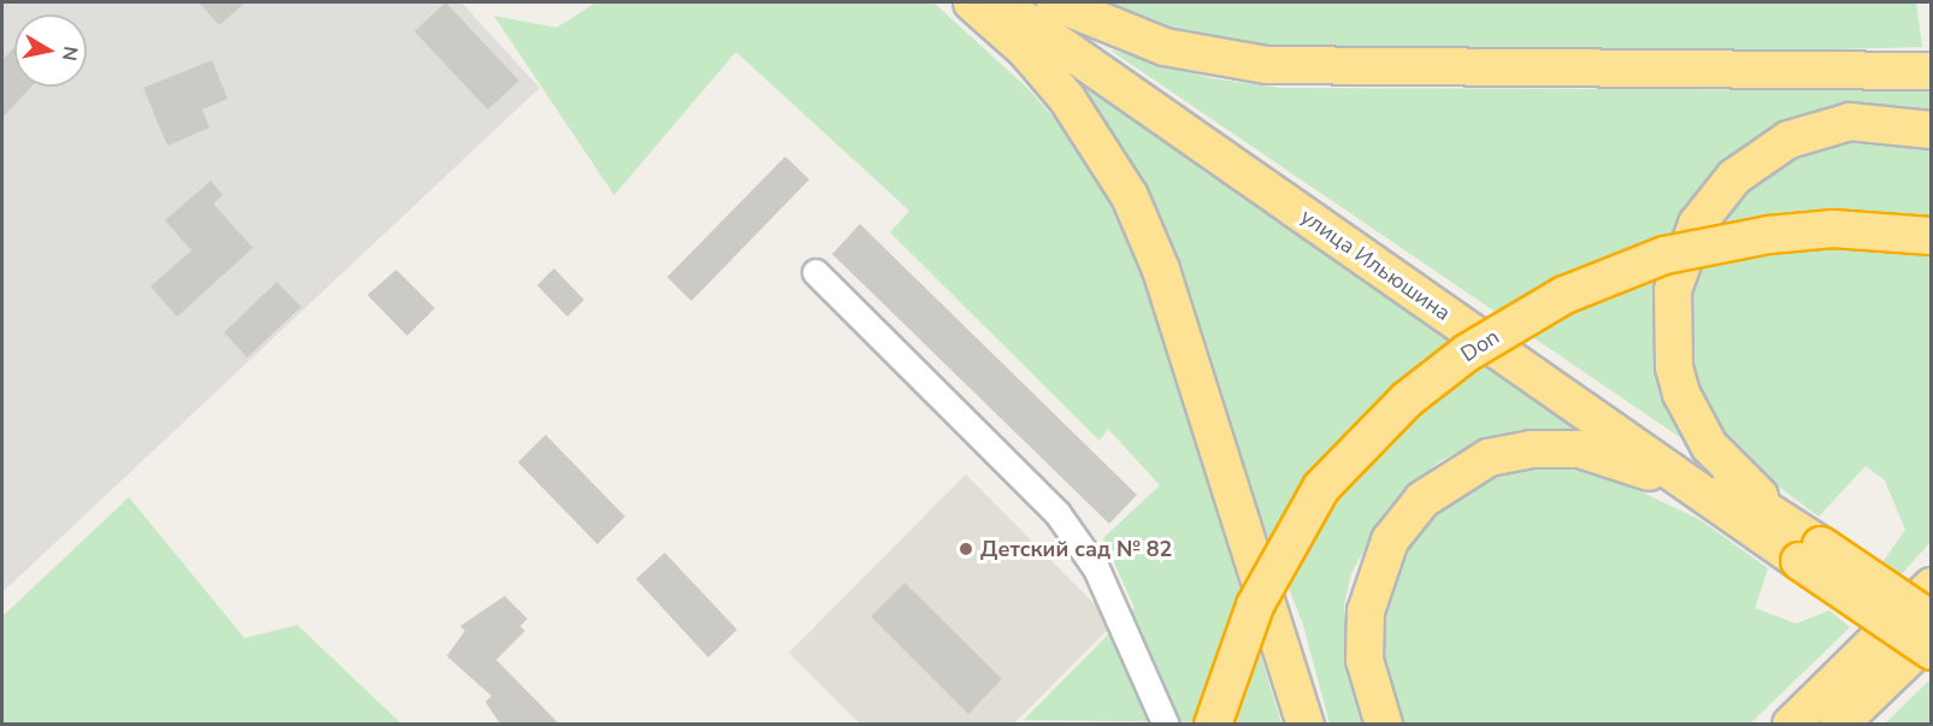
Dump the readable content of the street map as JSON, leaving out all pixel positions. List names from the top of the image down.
{
  "streets": {
    "highway": ["улица Ильюшина", "Don"]
  },
  "places": ["Детский сад № 82"],
  "north": "right"
}
